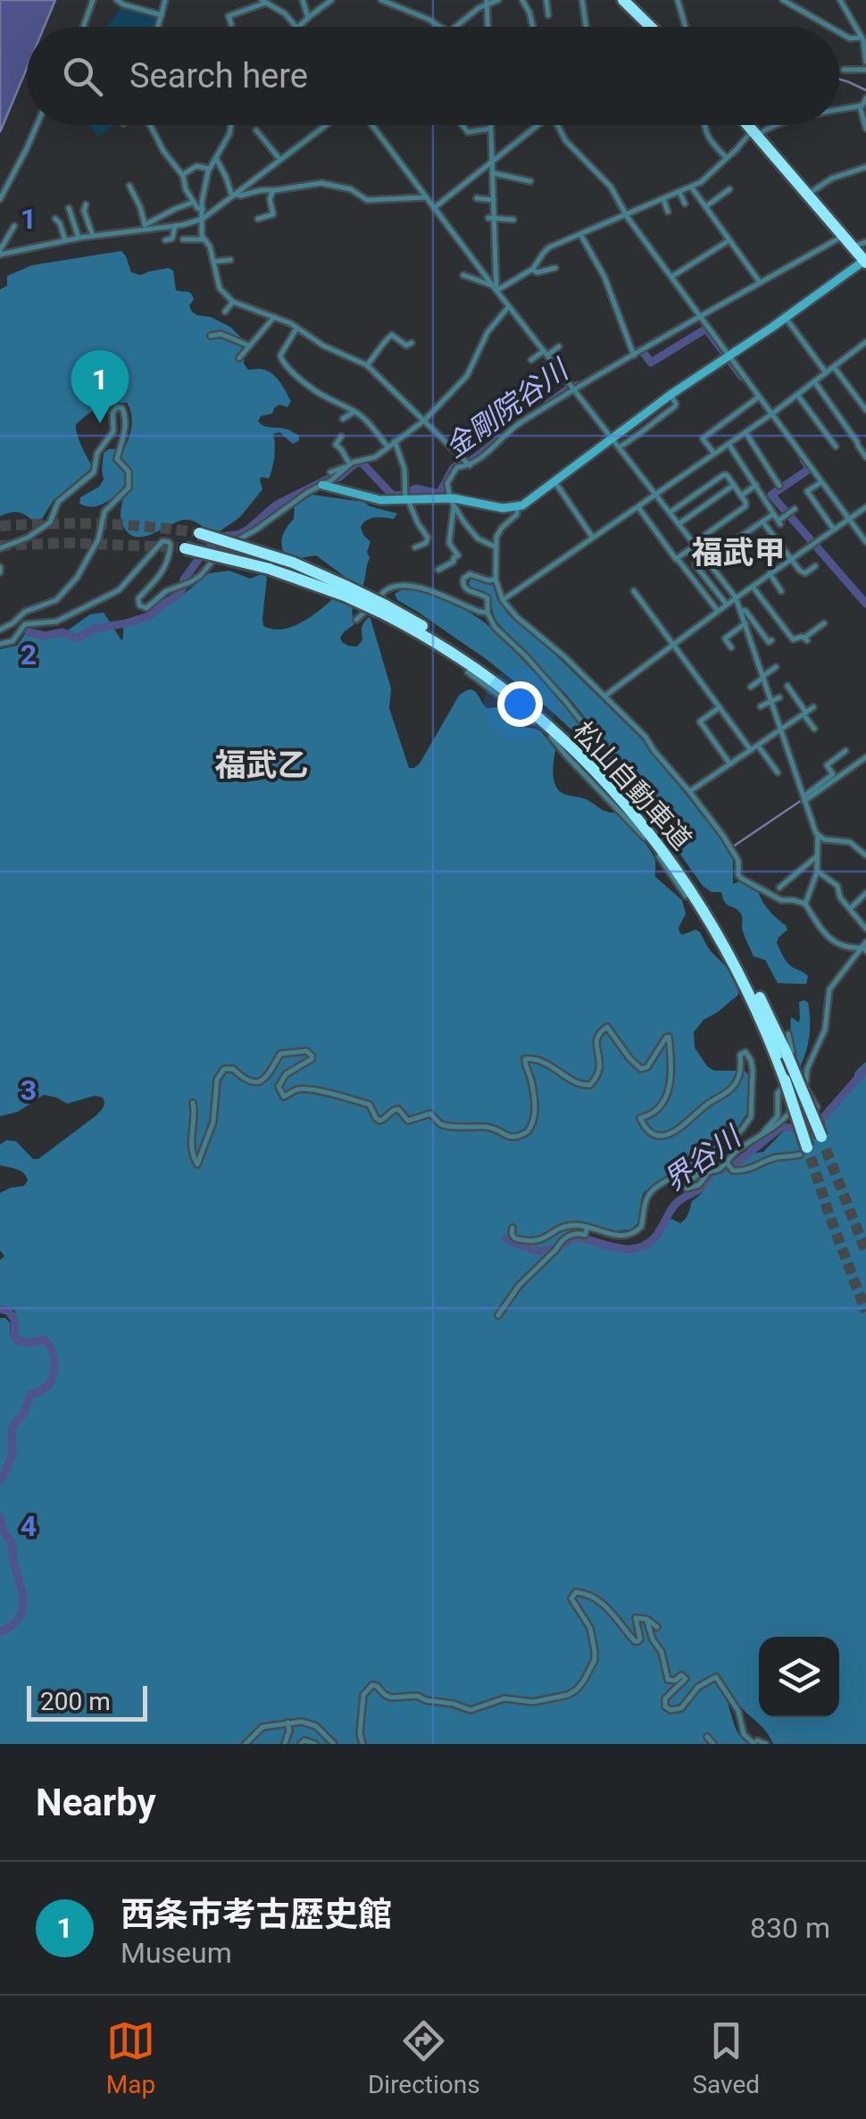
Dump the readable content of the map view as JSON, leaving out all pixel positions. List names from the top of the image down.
{
  "streets": {
    "highway": ["松山自動車道"]
  },
  "districts": ["福武甲", "福武乙"],
  "water": ["金剛院谷川", "界谷川"],
  "scale_bar": "200 m",
  "page": {
    "search": "Search here",
    "pins": "1",
    "scale": "200 m",
    "heading": "Nearby",
    "list": [
      {
        "mark": "1",
        "name": "西条市考古歴史館",
        "note": "Museum",
        "value": "830 m"
      }
    ],
    "nav": ["Map", "Directions", "Saved"]
  },
  "grid": {
    "rows": [
      "1",
      "2",
      "3",
      "4"
    ]
  }
}
